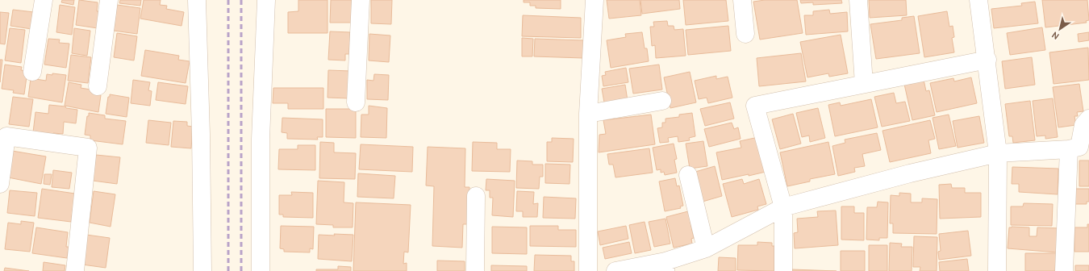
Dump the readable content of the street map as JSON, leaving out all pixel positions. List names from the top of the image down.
{
  "north": "bottom left"
}
